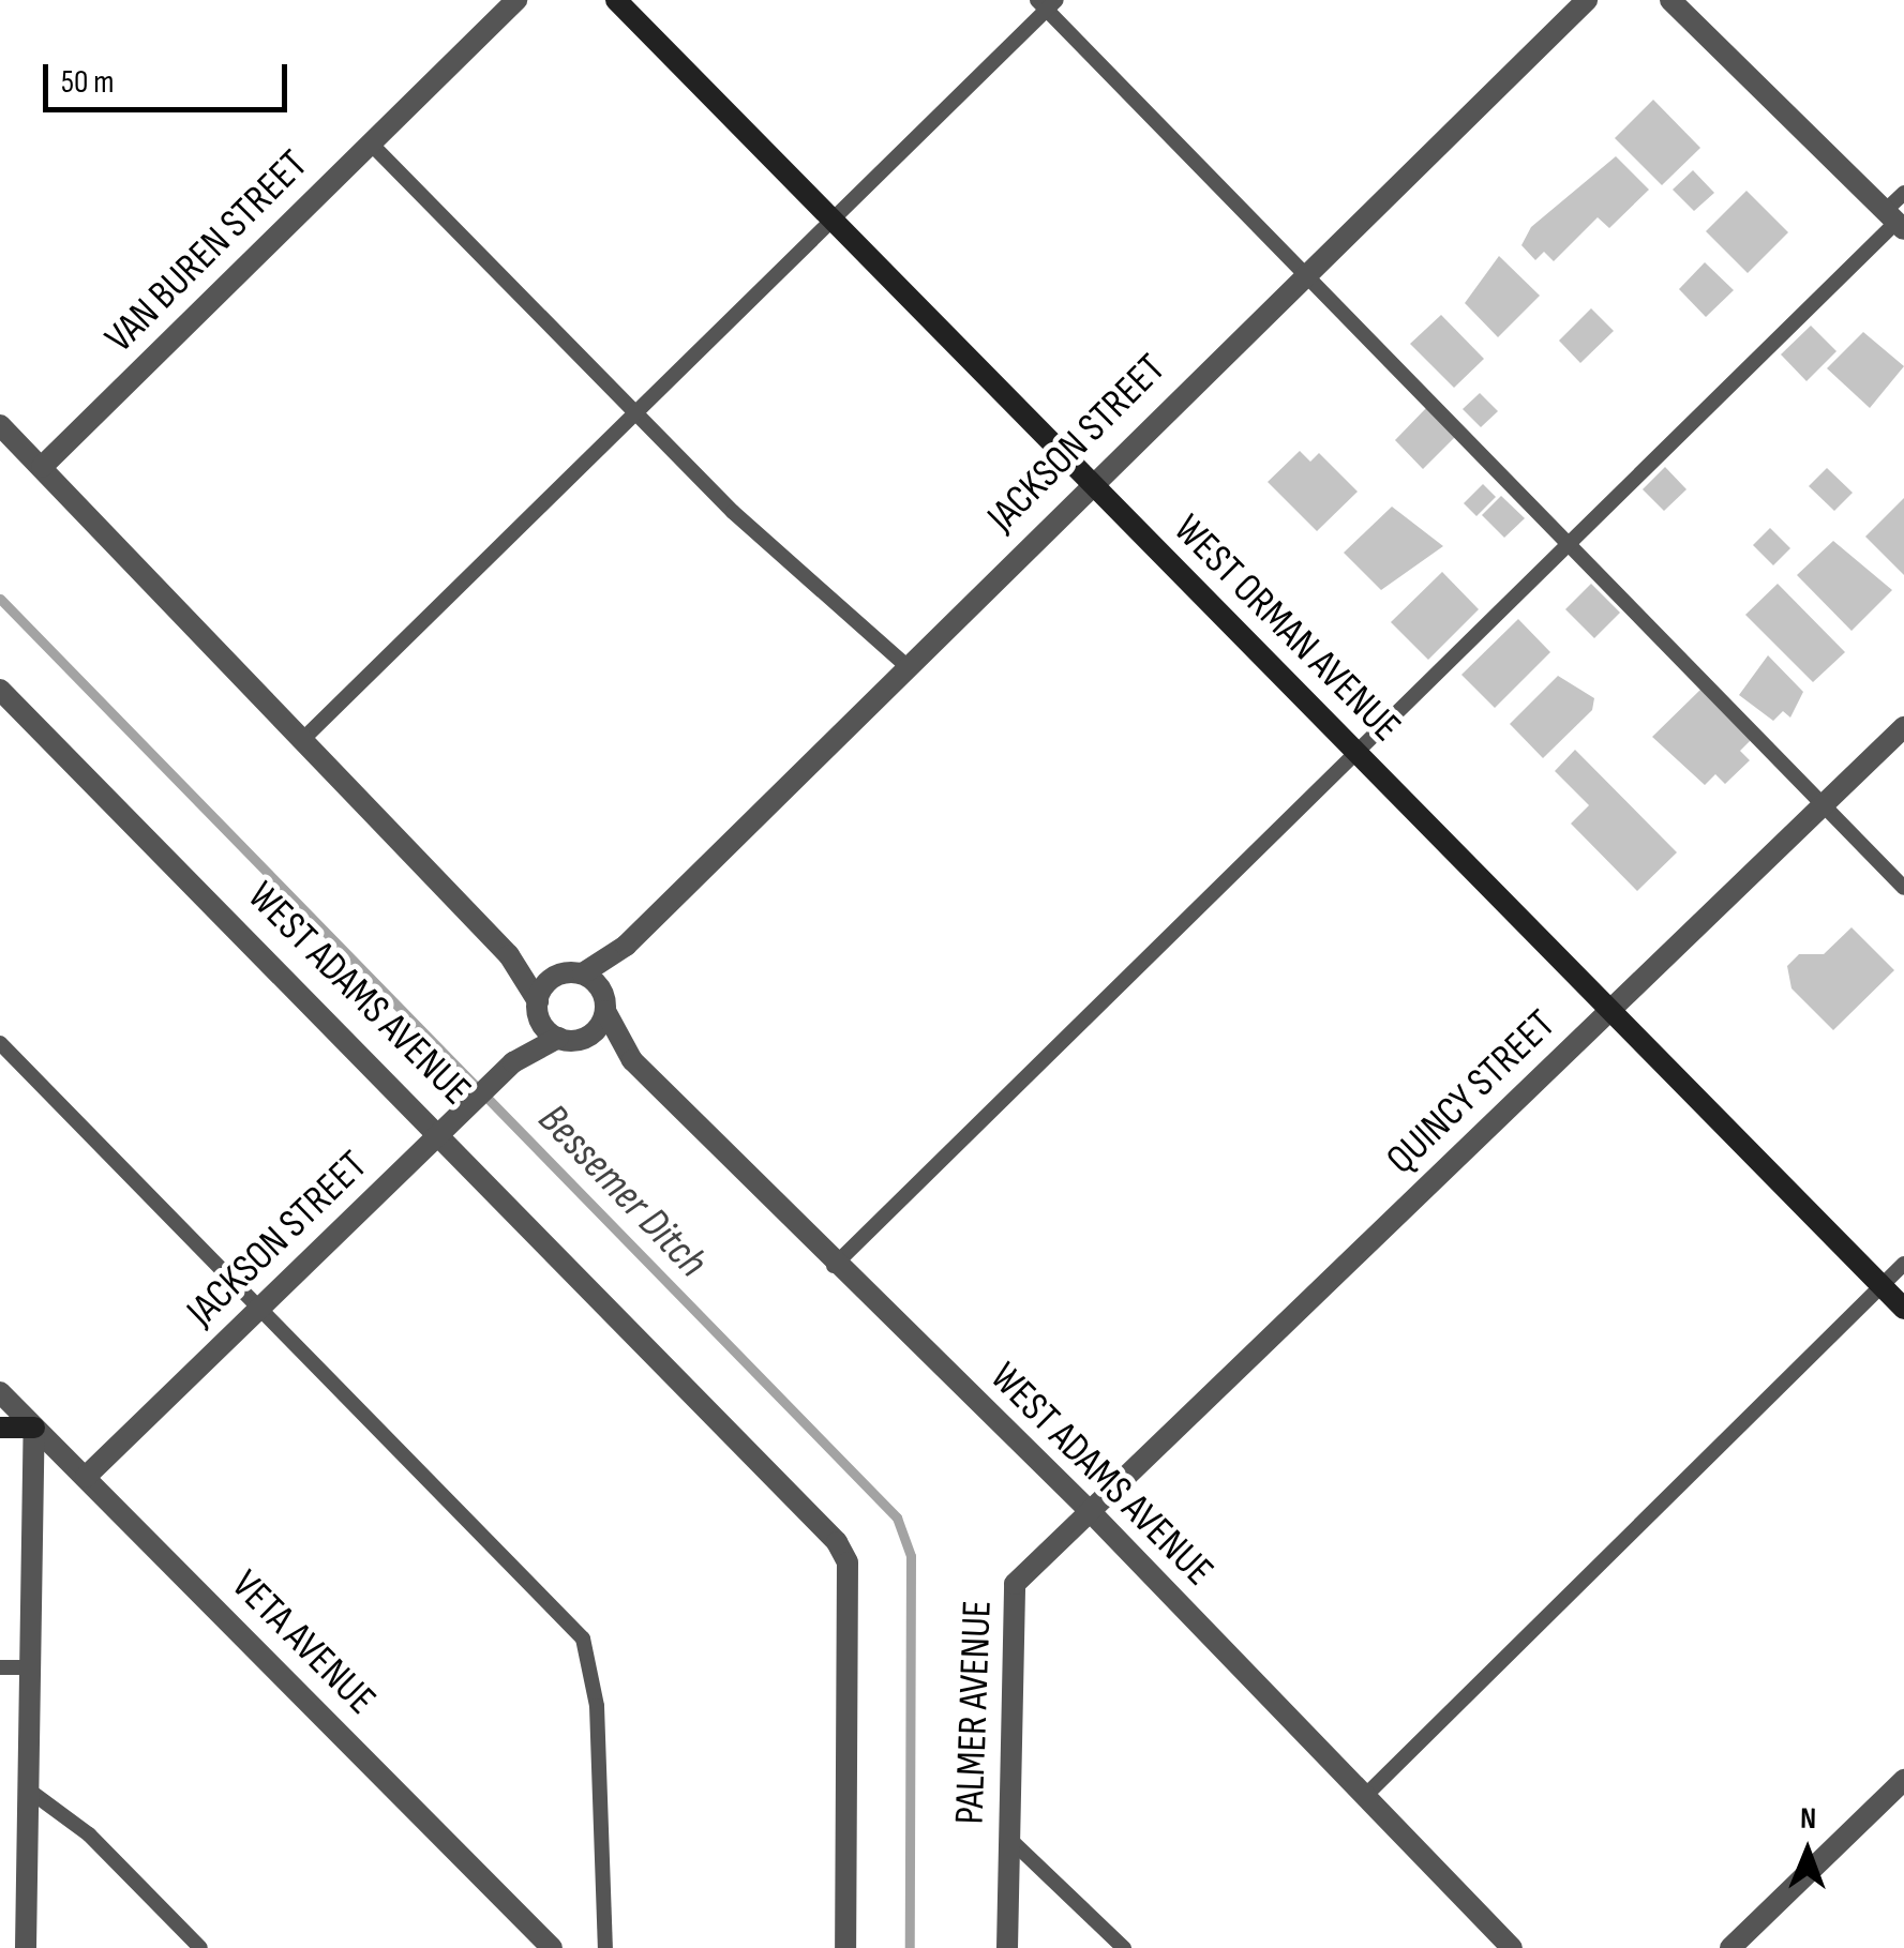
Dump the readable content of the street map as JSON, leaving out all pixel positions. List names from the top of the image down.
{
  "streets": {
    "street": [
      "VAN BUREN STREET",
      "JACKSON STREET",
      "WEST ORMAN AVENUE",
      "WEST ADAMS AVENUE",
      "QUINCY STREET",
      "VETA AVENUE",
      "PALMER AVENUE"
    ]
  },
  "crossings": [
    ["JACKSON STREET", "WEST ORMAN AVENUE"],
    ["JACKSON STREET", "WEST ADAMS AVENUE"],
    ["JACKSON STREET", "VETA AVENUE"],
    ["WEST ORMAN AVENUE", "QUINCY STREET"],
    ["WEST ADAMS AVENUE", "QUINCY STREET"],
    ["WEST ADAMS AVENUE", "PALMER AVENUE"],
    ["QUINCY STREET", "PALMER AVENUE"]
  ],
  "water": ["Bessemer Ditch"],
  "scale_bar": "50 m",
  "north": "top"
}
